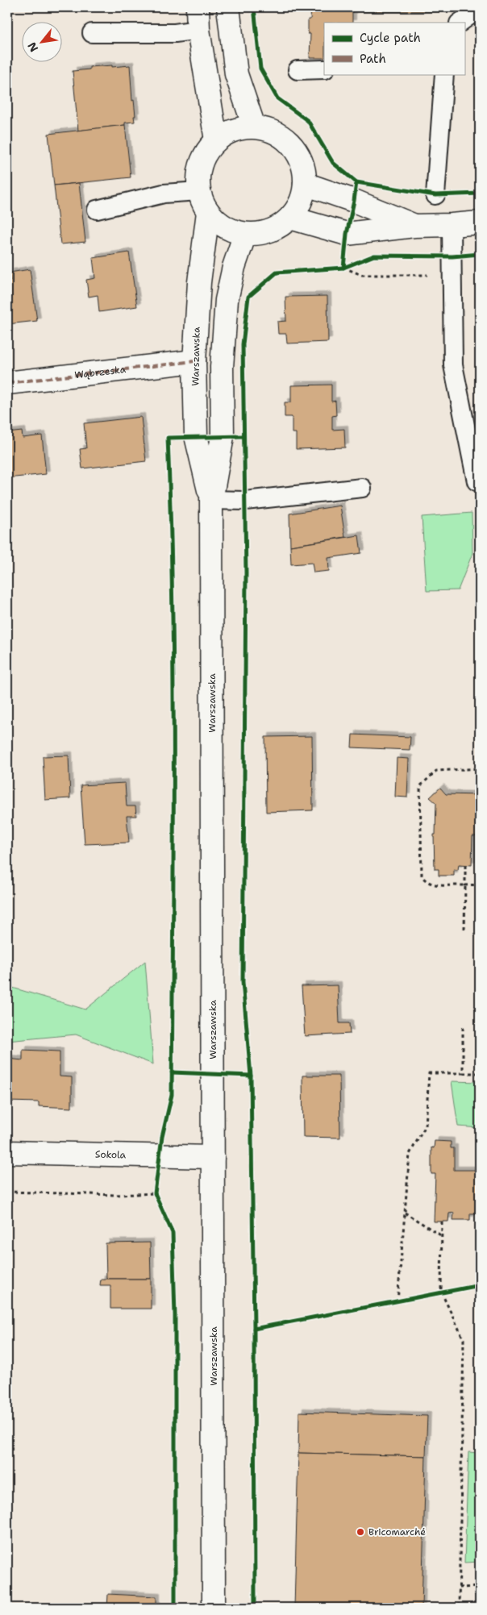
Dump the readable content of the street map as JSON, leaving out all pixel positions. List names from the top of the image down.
{
  "streets": {
    "main road": ["Warszawska", "Wąbrzeska", "Sokola"]
  },
  "crossings": [
    ["Warszawska", "Wąbrzeska"],
    ["Warszawska", "Sokola"]
  ],
  "places": ["Bricomarché"],
  "legend": ["Cycle path", "Path"],
  "north": "bottom left"
}
